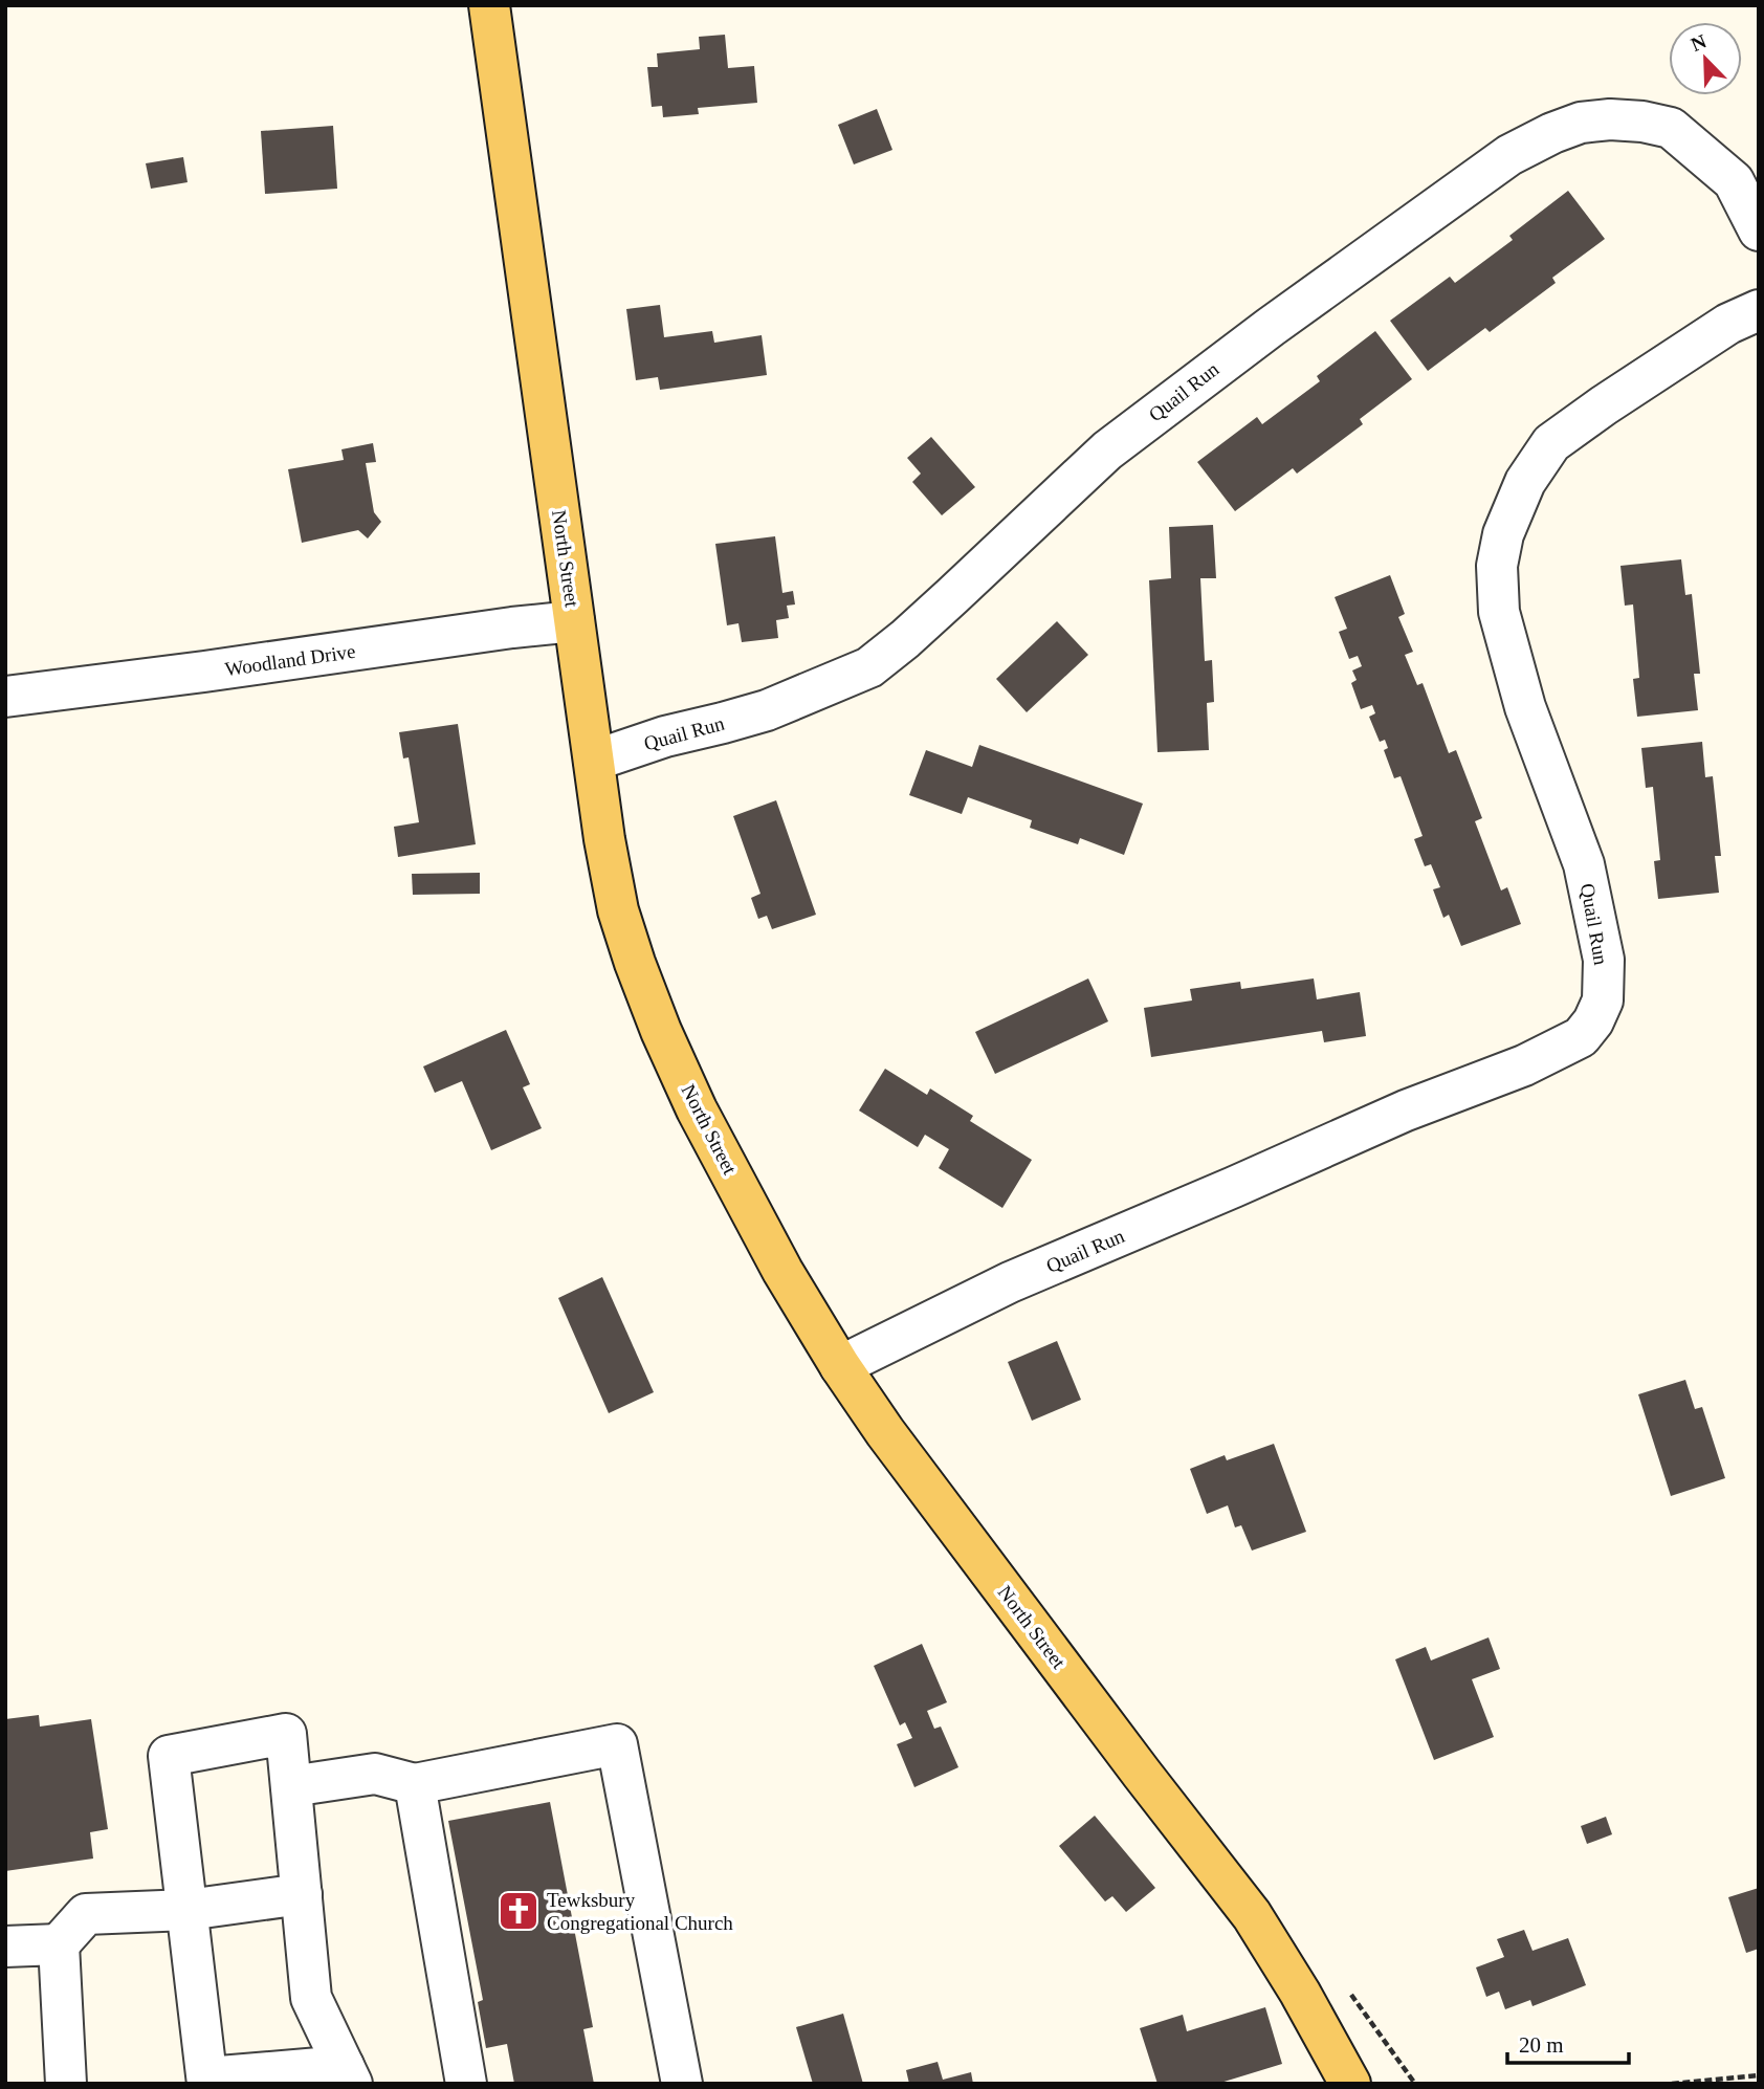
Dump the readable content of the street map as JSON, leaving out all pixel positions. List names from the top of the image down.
{
  "streets": {
    "main road": ["North Street"],
    "street": ["Quail Run", "Woodland Drive"]
  },
  "crossings": [
    ["Quail Run", "North Street"],
    ["North Street", "Woodland Drive"]
  ],
  "places": {
    "church": ["Tewksbury Congregational Church"]
  },
  "scale_bar": "20 m",
  "north": "top left"
}
